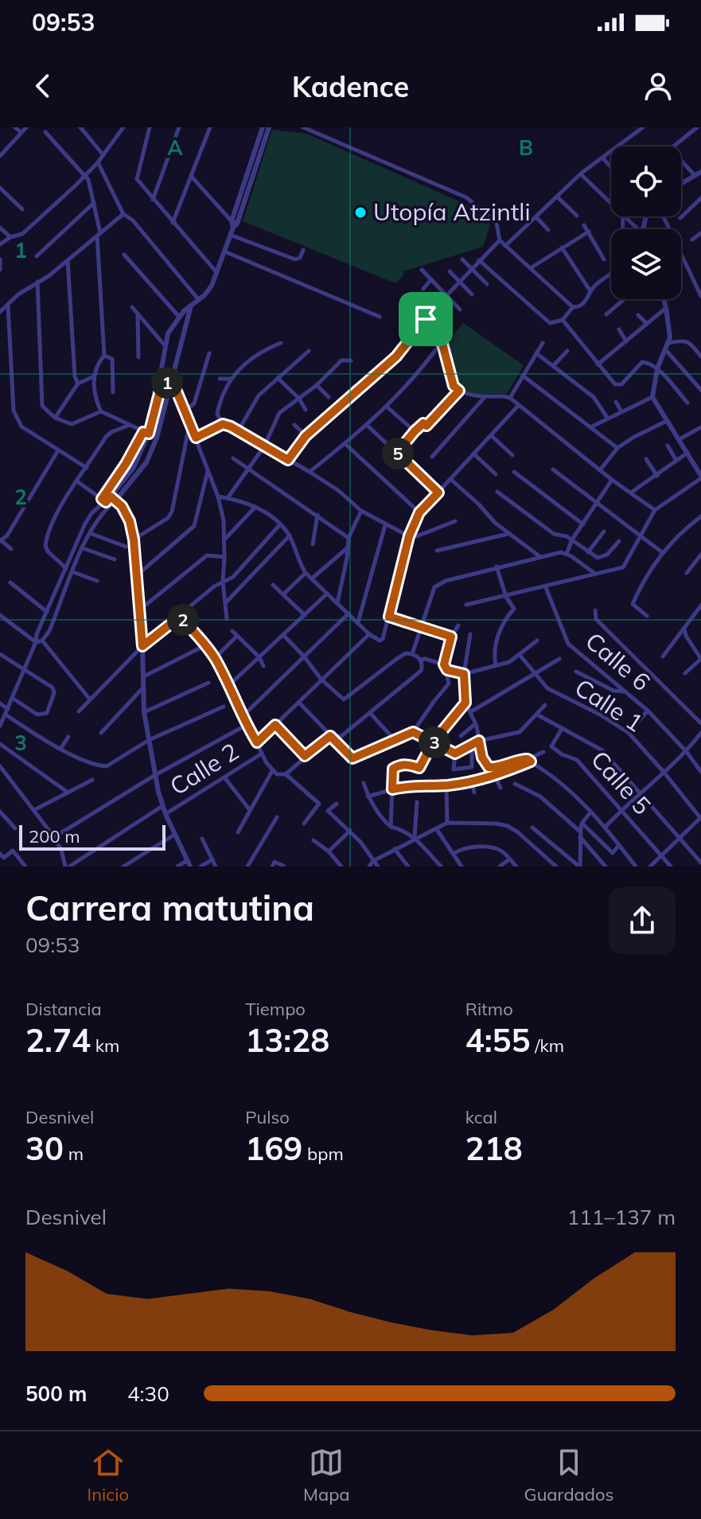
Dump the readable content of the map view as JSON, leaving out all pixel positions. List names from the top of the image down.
{
  "streets": {
    "street": [
      "Calle 6",
      "Calle 1",
      "Calle 2",
      "Calle 5"
    ]
  },
  "places": ["Utopía Atzintli"],
  "scale_bar": "200 m",
  "page": {
    "status": "09:53",
    "header": "Kadence",
    "pins": [
      "1",
      "5",
      "2",
      "3"
    ],
    "scale": "200 m",
    "heading": ["Carrera matutina", "09:53"],
    "stats": [
      ["Distancia", "2.74 km"],
      ["Tiempo", "13:28"],
      ["Ritmo", "4:55 /km"],
      ["Desnivel", "30 m"],
      ["Pulso", "169 bpm"],
      ["kcal", "218"]
    ],
    "chart": ["Desnivel", "111–137 m"],
    "list": [
      {
        "name": "500 m",
        "note": "4:30"
      }
    ],
    "tabs": ["Inicio", "Mapa", "Guardados"]
  },
  "grid": {
    "columns": ["A", "B"],
    "rows": ["1", "2", "3"]
  }
}
